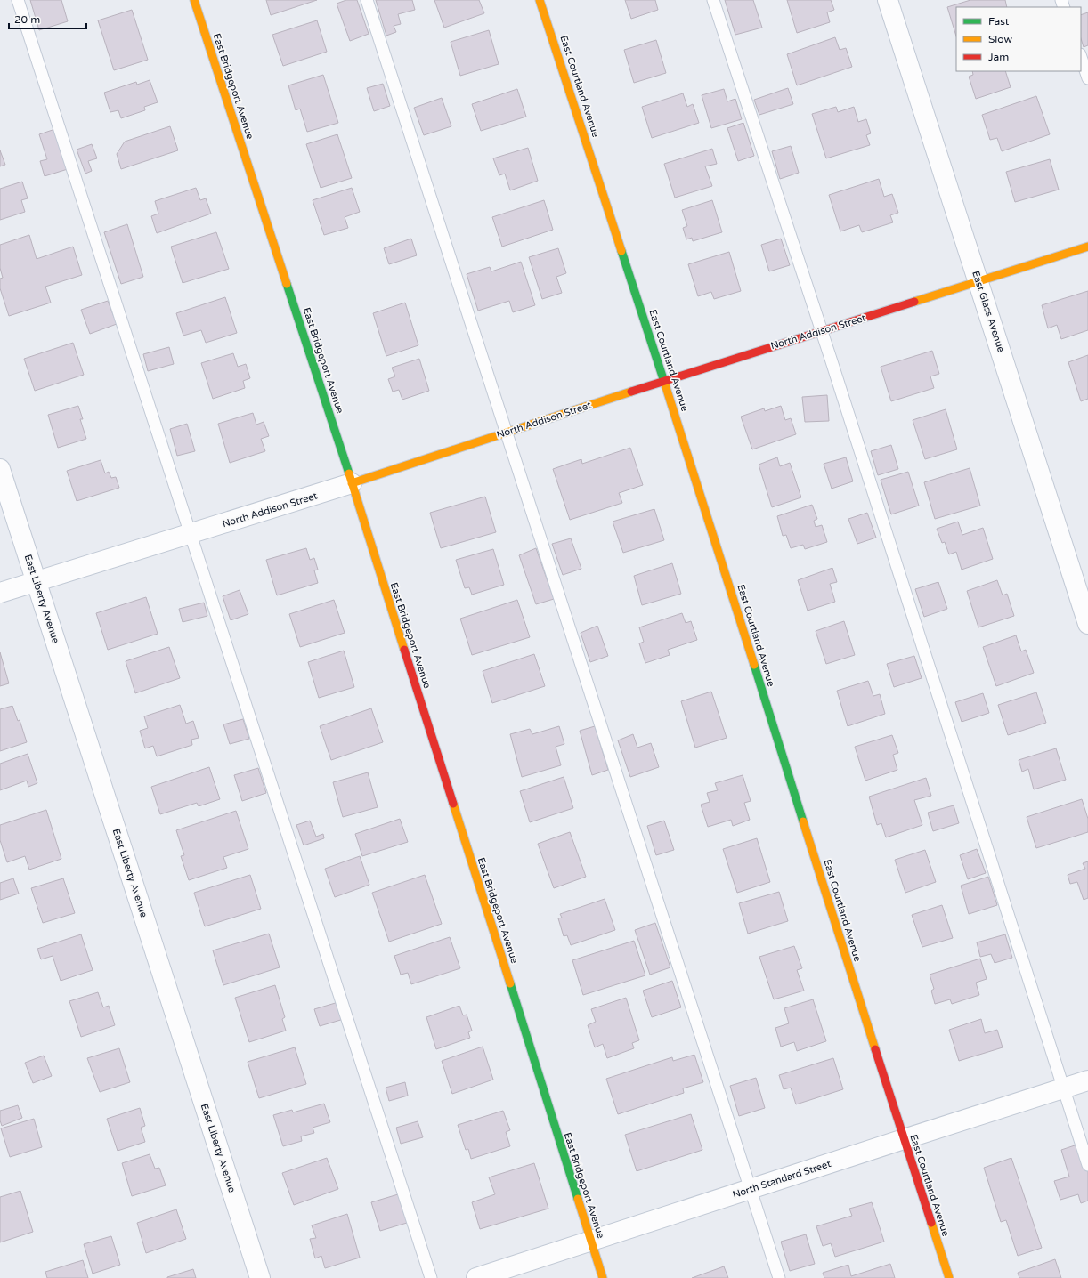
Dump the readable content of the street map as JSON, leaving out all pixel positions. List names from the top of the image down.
{
  "streets": {
    "street": [
      "East Bridgeport Avenue",
      "East Courtland Avenue",
      "East Glass Avenue",
      "North Addison Street",
      "East Liberty Avenue",
      "North Standard Street"
    ]
  },
  "crossings": [
    ["East Bridgeport Avenue", "North Addison Street"],
    ["East Bridgeport Avenue", "North Standard Street"],
    ["East Courtland Avenue", "North Addison Street"],
    ["East Courtland Avenue", "North Standard Street"],
    ["East Glass Avenue", "North Addison Street"],
    ["North Addison Street", "East Liberty Avenue"]
  ],
  "legend": ["Fast", "Slow", "Jam"],
  "scale_bar": "20 m"
}
